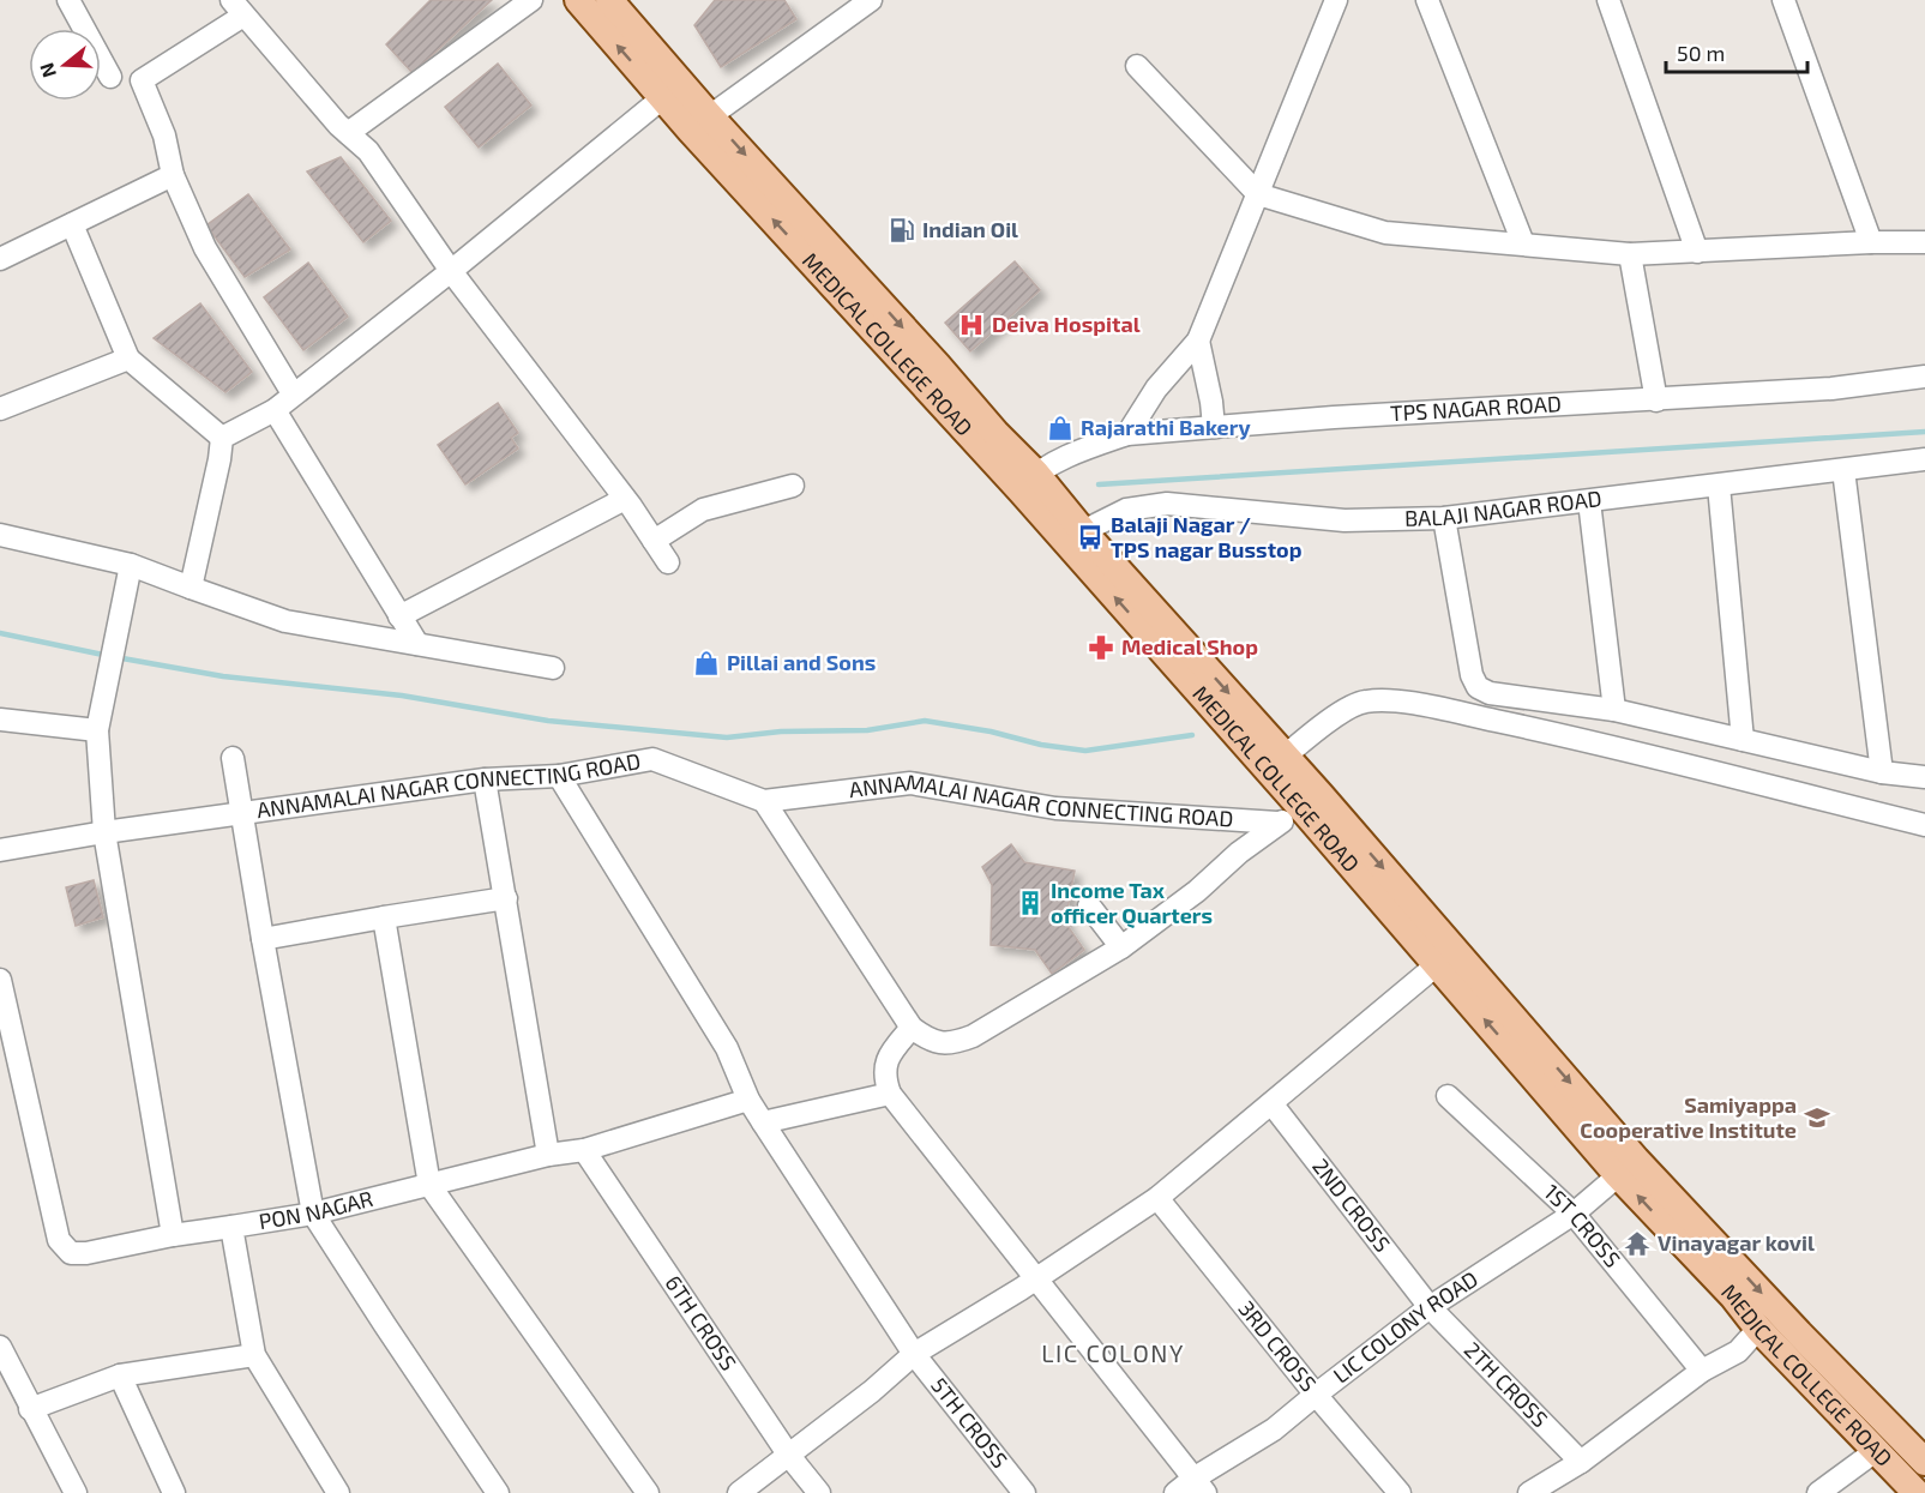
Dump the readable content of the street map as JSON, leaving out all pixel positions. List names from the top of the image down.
{
  "streets": {
    "main road": ["MEDICAL COLLEGE ROAD"],
    "street": [
      "TPS NAGAR ROAD",
      "BALAJI NAGAR ROAD",
      "ANNAMALAI NAGAR CONNECTING ROAD",
      "2ND CROSS",
      "PON NAGAR",
      "1ST CROSS",
      "6TH CROSS",
      "LIC COLONY ROAD",
      "3RD CROSS",
      "2TH CROSS",
      "5TH CROSS"
    ]
  },
  "crossings": [
    ["MEDICAL COLLEGE ROAD", "TPS NAGAR ROAD"],
    ["MEDICAL COLLEGE ROAD", "BALAJI NAGAR ROAD"],
    ["MEDICAL COLLEGE ROAD", "LIC COLONY ROAD"],
    ["ANNAMALAI NAGAR CONNECTING ROAD", "5TH CROSS"],
    ["2ND CROSS", "LIC COLONY ROAD"],
    ["2ND CROSS", "2TH CROSS"],
    ["PON NAGAR", "6TH CROSS"],
    ["PON NAGAR", "5TH CROSS"],
    ["1ST CROSS", "LIC COLONY ROAD"],
    ["LIC COLONY ROAD", "3RD CROSS"],
    ["LIC COLONY ROAD", "2TH CROSS"]
  ],
  "districts": ["LIC COLONY"],
  "places": {
    "fuel station": ["Indian Oil"],
    "hospital": ["Deiva Hospital"],
    "shop": ["Rajarathi Bakery", "Pillai and Sons"],
    "bus stop": ["Balaji Nagar / TPS nagar Busstop"],
    "pharmacy": ["Medical Shop"],
    "building": ["Income Tax officer Quarters"],
    "school or university": ["Samiyappa Cooperative Institute"],
    "temple": ["Vinayagar kovil"]
  },
  "scale_bar": "50 m",
  "north": "left"
}
